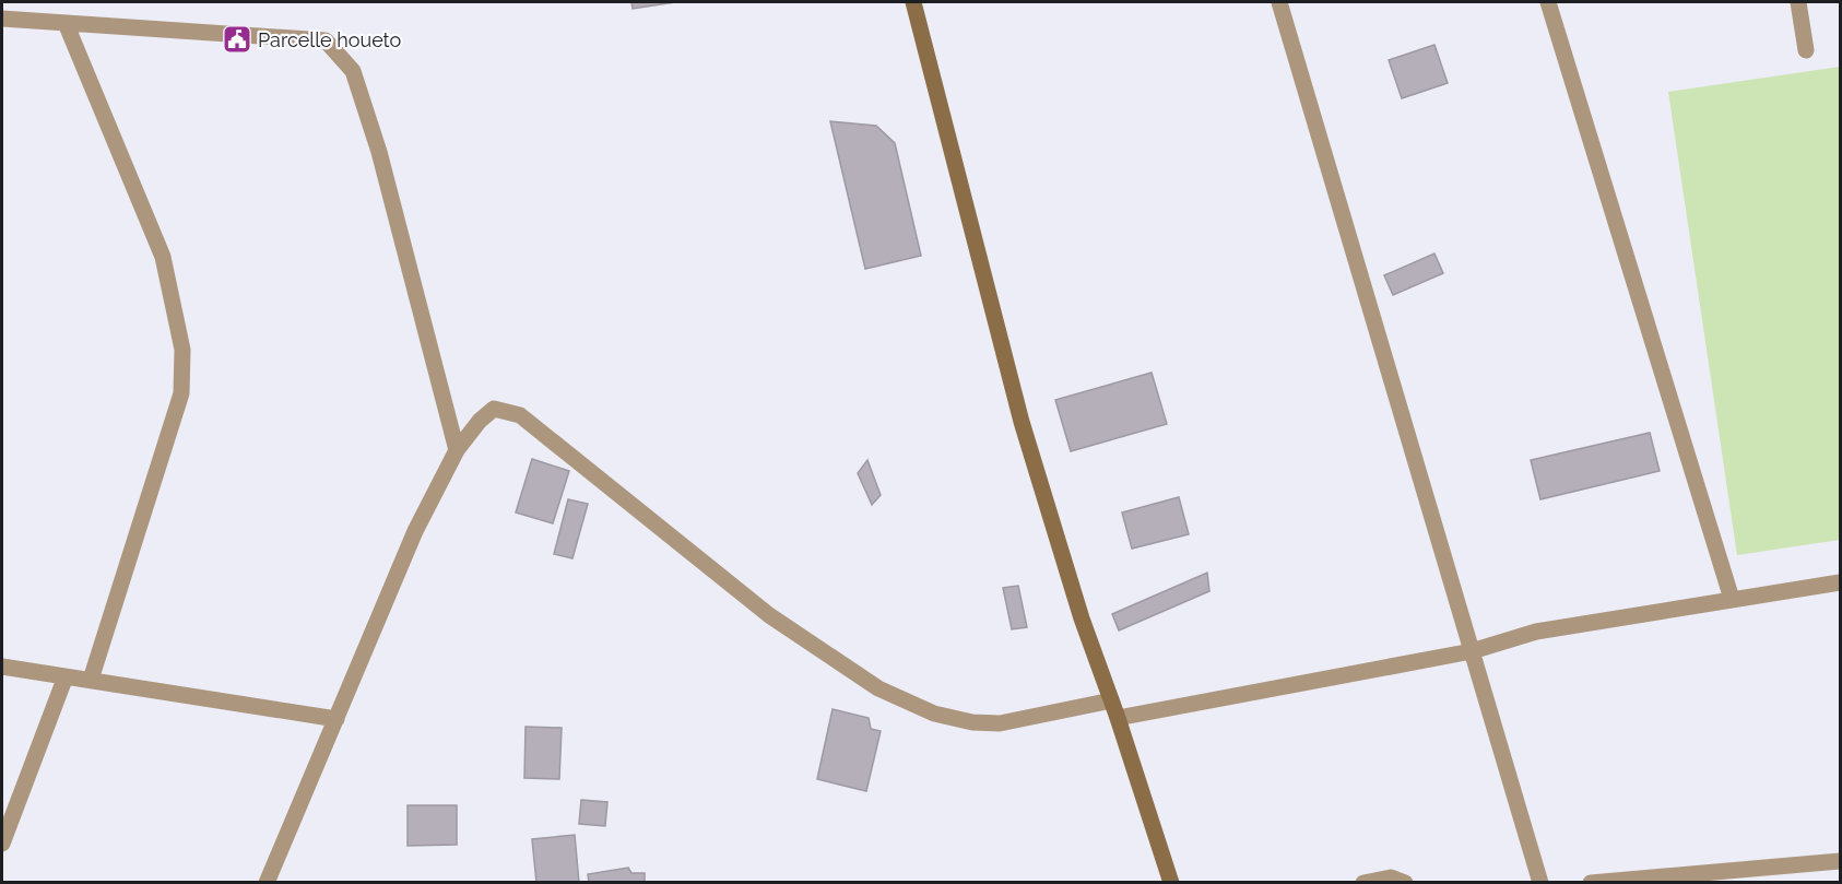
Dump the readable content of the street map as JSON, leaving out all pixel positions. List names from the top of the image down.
{
  "places": {
    "public building": ["Parcelle houeto"]
  }
}
